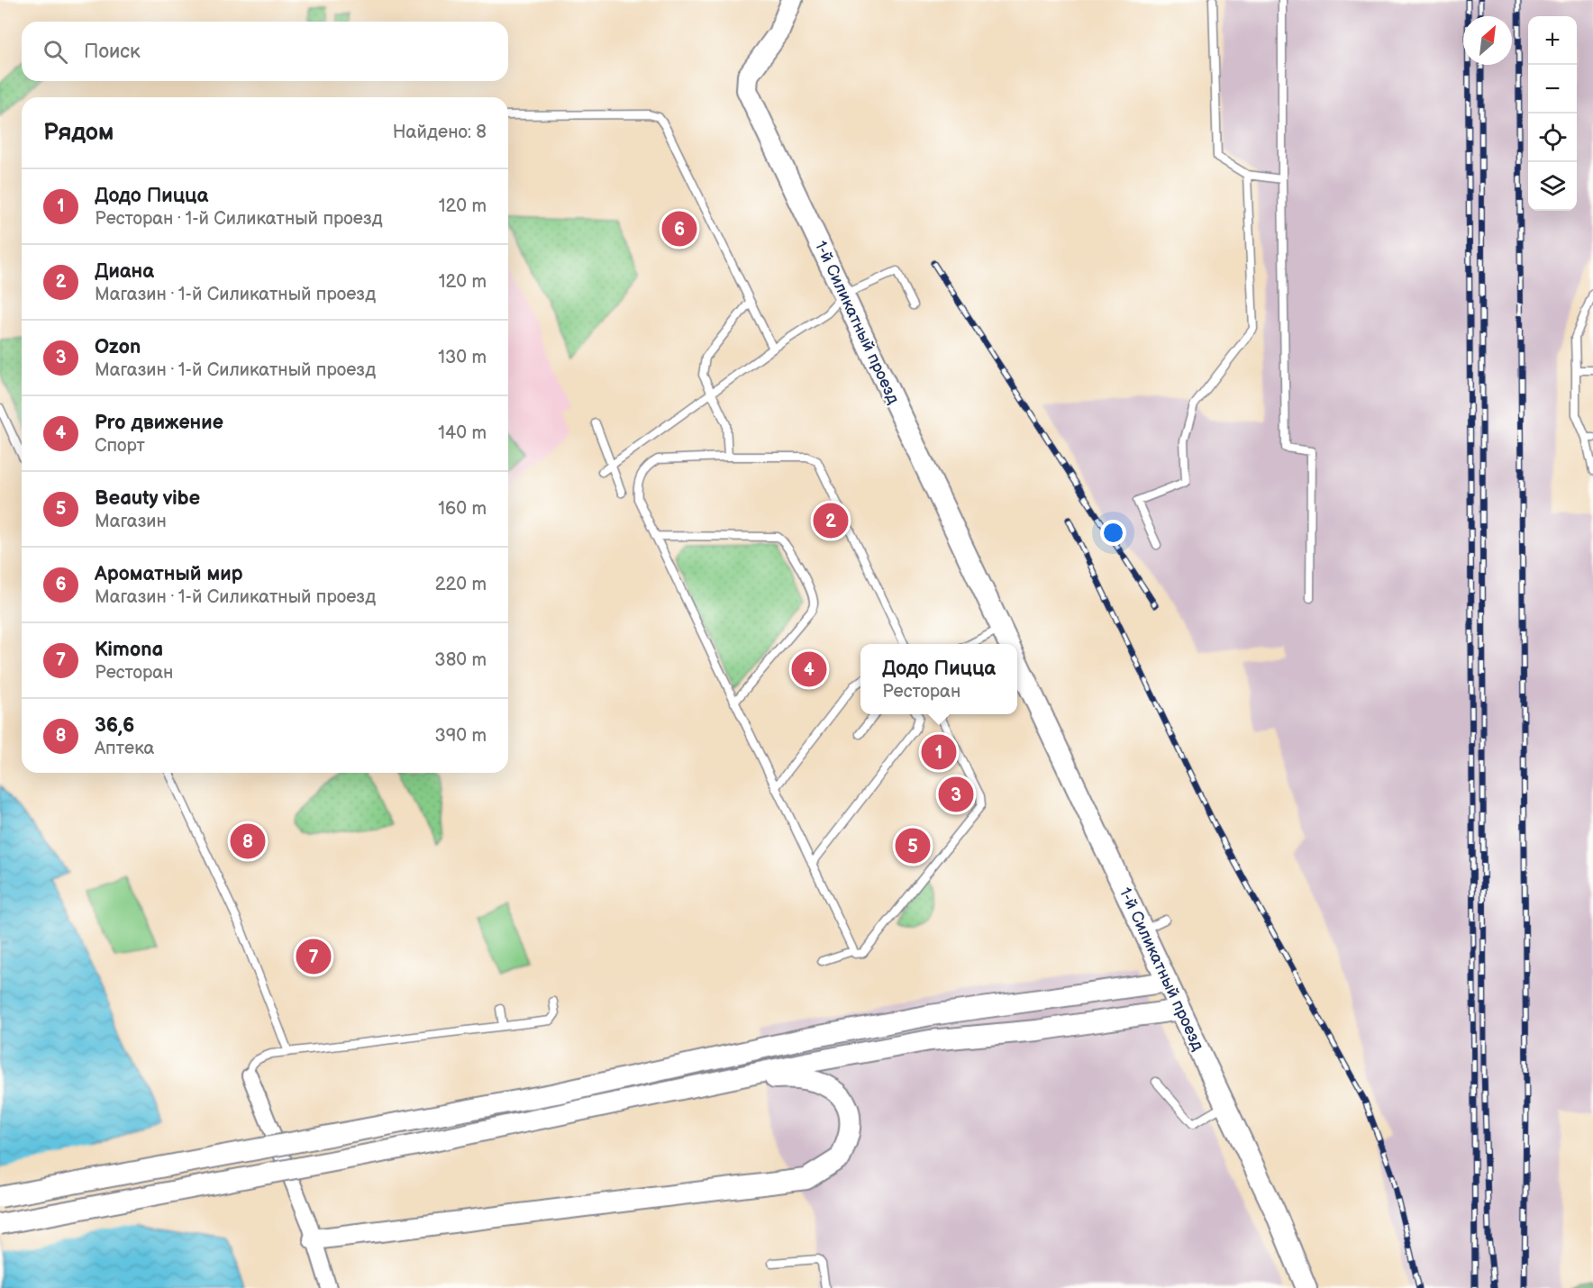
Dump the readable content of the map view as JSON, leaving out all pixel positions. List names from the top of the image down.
{
  "streets": {
    "street": ["1-й Силикатный проезд"]
  },
  "north": "top right",
  "page": {
    "map_buttons": ["+", "−"],
    "search": "Поиск",
    "heading": ["Рядом", "Найдено: 8"],
    "list": [
      {
        "mark": "1",
        "name": "Додо Пицца",
        "note": "Ресторан · 1-й Силикатный проезд",
        "value": "120 m"
      },
      {
        "mark": "2",
        "name": "Диана",
        "note": "Магазин · 1-й Силикатный проезд",
        "value": "120 m"
      },
      {
        "mark": "3",
        "name": "Ozon",
        "note": "Магазин · 1-й Силикатный проезд",
        "value": "130 m"
      },
      {
        "mark": "4",
        "name": "Pro движение",
        "note": "Спорт",
        "value": "140 m"
      },
      {
        "mark": "5",
        "name": "Beauty vibe",
        "note": "Магазин",
        "value": "160 m"
      },
      {
        "mark": "6",
        "name": "Ароматный мир",
        "note": "Магазин · 1-й Силикатный проезд",
        "value": "220 m"
      },
      {
        "mark": "7",
        "name": "Kimona",
        "note": "Ресторан",
        "value": "380 m"
      },
      {
        "mark": "8",
        "name": "36,6",
        "note": "Аптека",
        "value": "390 m"
      }
    ],
    "pins": [
      "6",
      "2",
      "4",
      "1",
      "3",
      "8",
      "5",
      "7"
    ],
    "popup": ["Додо Пицца", "Ресторан"]
  }
}
